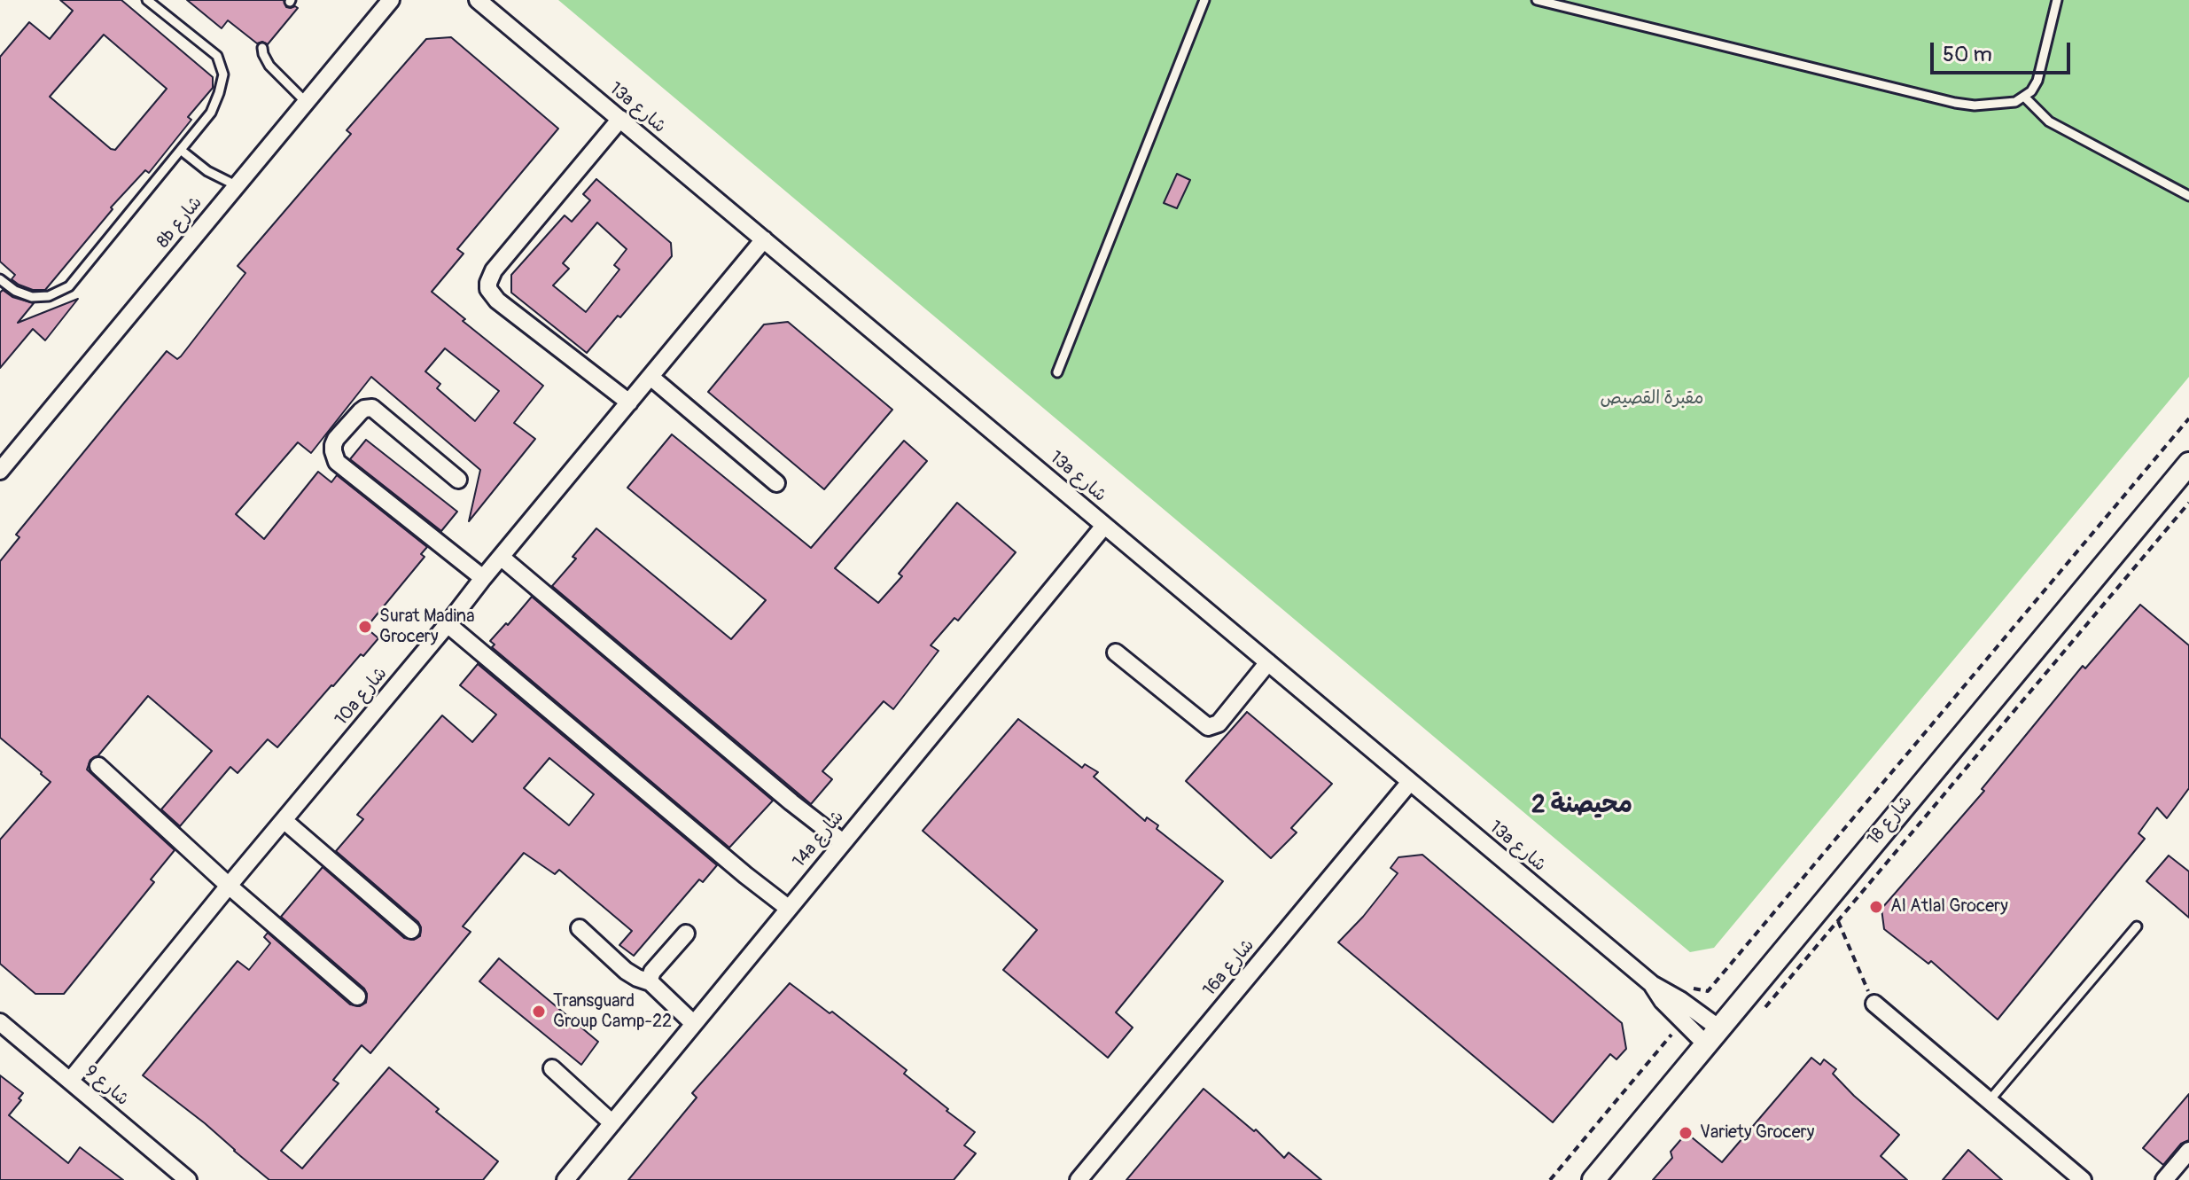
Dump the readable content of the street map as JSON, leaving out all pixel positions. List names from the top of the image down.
{
  "streets": {
    "street": [
      "13a شارع",
      "8b شارع",
      "10a شارع",
      "شارع 18",
      "14a شارع",
      "16a شارع",
      "شارع 9"
    ]
  },
  "crossings": [
    ["13a شارع", "10a شارع"],
    ["13a شارع", "شارع 18"],
    ["13a شارع", "14a شارع"],
    ["13a شارع", "16a شارع"],
    ["10a شارع", "شارع 9"]
  ],
  "districts": ["محيصنة 2"],
  "parks": ["مقبرة القصيص"],
  "places": [
    "Surat Madina Grocery",
    "Al Atlal Grocery",
    "Transguard Group Camp-22",
    "Variety Grocery"
  ],
  "scale_bar": "50 m"
}
